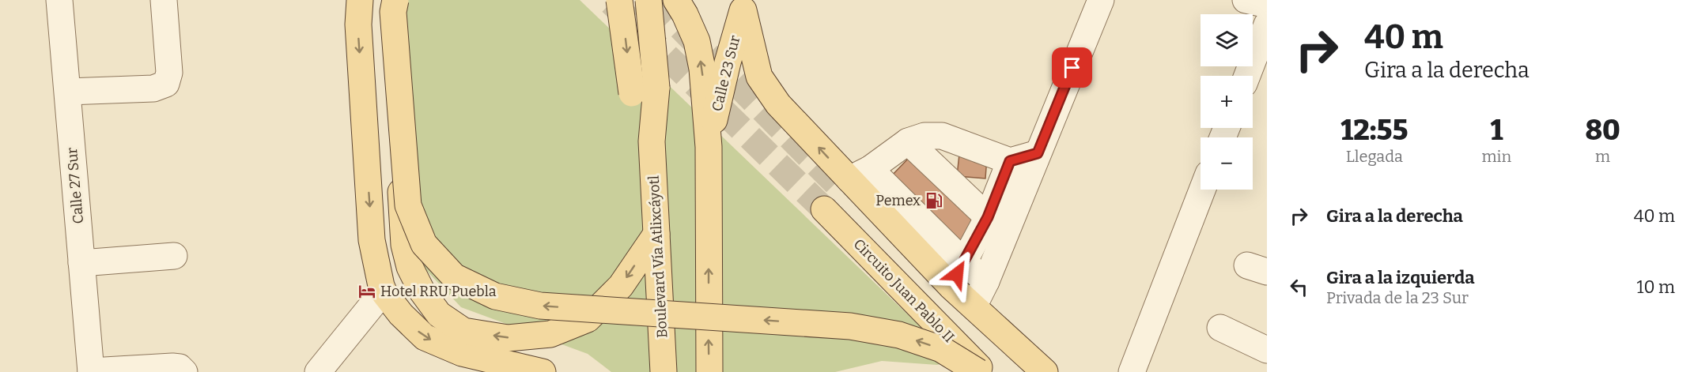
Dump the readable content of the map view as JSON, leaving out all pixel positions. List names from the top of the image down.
{
  "streets": {
    "main road": ["Calle 23 Sur", "Boulevard Vía Atlixcáyotl", "Circuito Juan Pablo II"],
    "street": ["Calle 27 Sur"]
  },
  "places": {
    "fuel station": ["Pemex"],
    "hotel": ["Hotel RRU Puebla"]
  },
  "page": {
    "turn": ["40 m", "Gira a la derecha"],
    "map_buttons": ["+", "−"],
    "eta": [
      "12:55",
      "Llegada",
      "1",
      "min",
      "80",
      "m"
    ],
    "list": [
      {
        "name": "Gira a la derecha",
        "value": "40 m"
      },
      {
        "name": "Gira a la izquierda",
        "note": "Privada de la 23 Sur",
        "value": "10 m"
      }
    ]
  }
}
